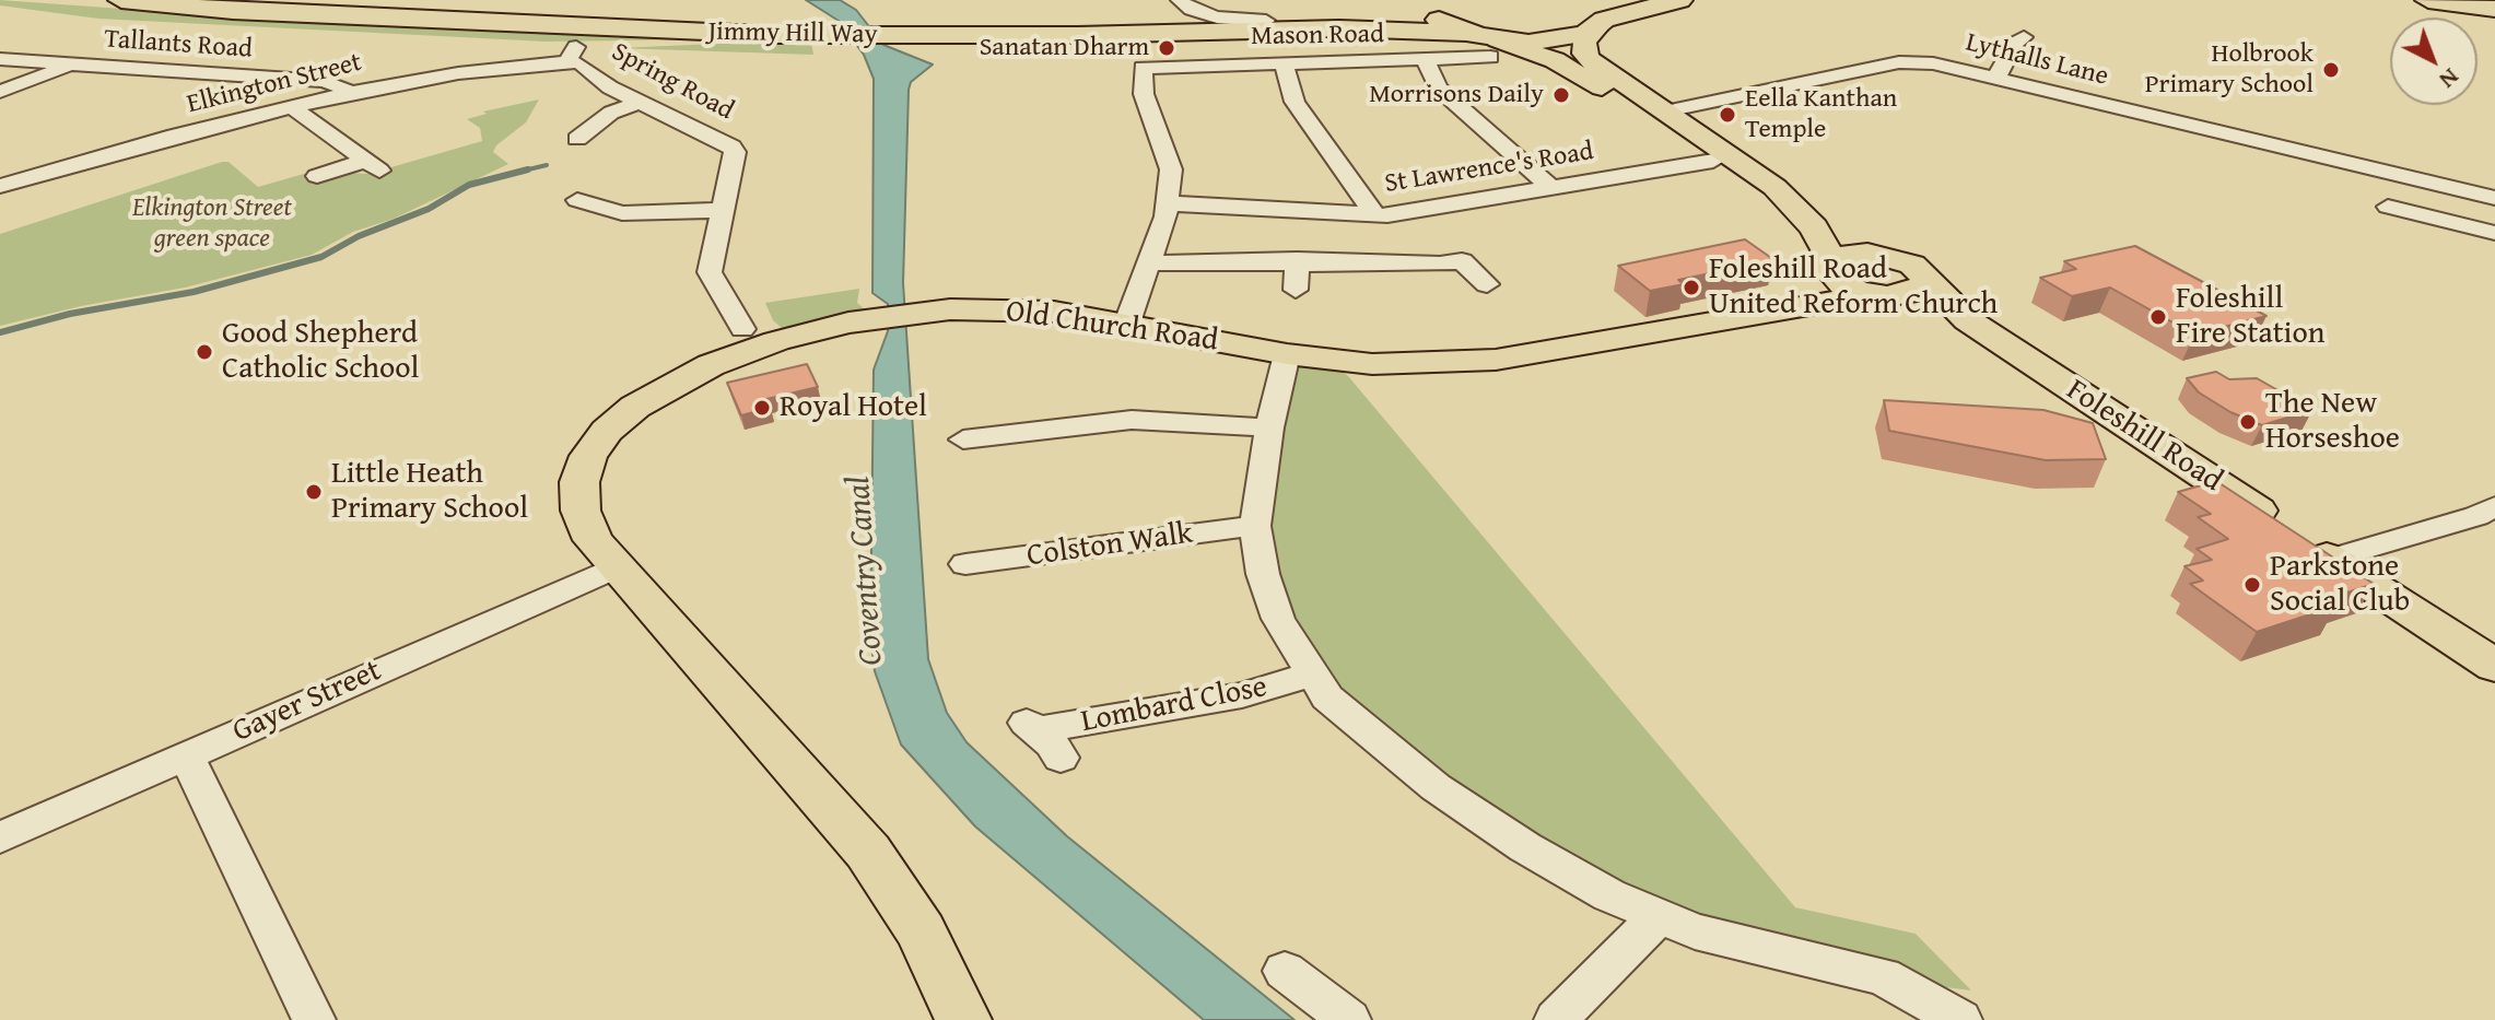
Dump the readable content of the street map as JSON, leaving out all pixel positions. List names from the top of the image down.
{
  "streets": {
    "highway": ["Jimmy Hill Way"],
    "main road": ["Old Church Road", "Foleshill Road"],
    "street": [
      "Mason Road",
      "Tallants Road",
      "Lythalls Lane",
      "Spring Road",
      "Elkington Street",
      "St Lawrence's Road",
      "Colston Walk",
      "Gayer Street",
      "Lombard Close"
    ]
  },
  "crossings": [
    ["Mason Road", "St Lawrence's Road"],
    ["Tallants Road", "Elkington Street"],
    ["Spring Road", "Elkington Street"],
    ["Old Church Road", "Foleshill Road"],
    ["Old Church Road", "Gayer Street"]
  ],
  "water": ["Coventry Canal"],
  "parks": ["Elkington Street green space"],
  "places": [
    "Sanatan Dharm",
    "Holbrook Primary School",
    "Morrisons Daily",
    "Eella Kanthan Temple",
    "Foleshill Road United Reform Church",
    "Foleshill Fire Station",
    "Good Shepherd Catholic School",
    "Royal Hotel",
    "The New Horseshoe",
    "Little Heath Primary School",
    "Parkstone Social Club"
  ],
  "north": "bottom right"
}
